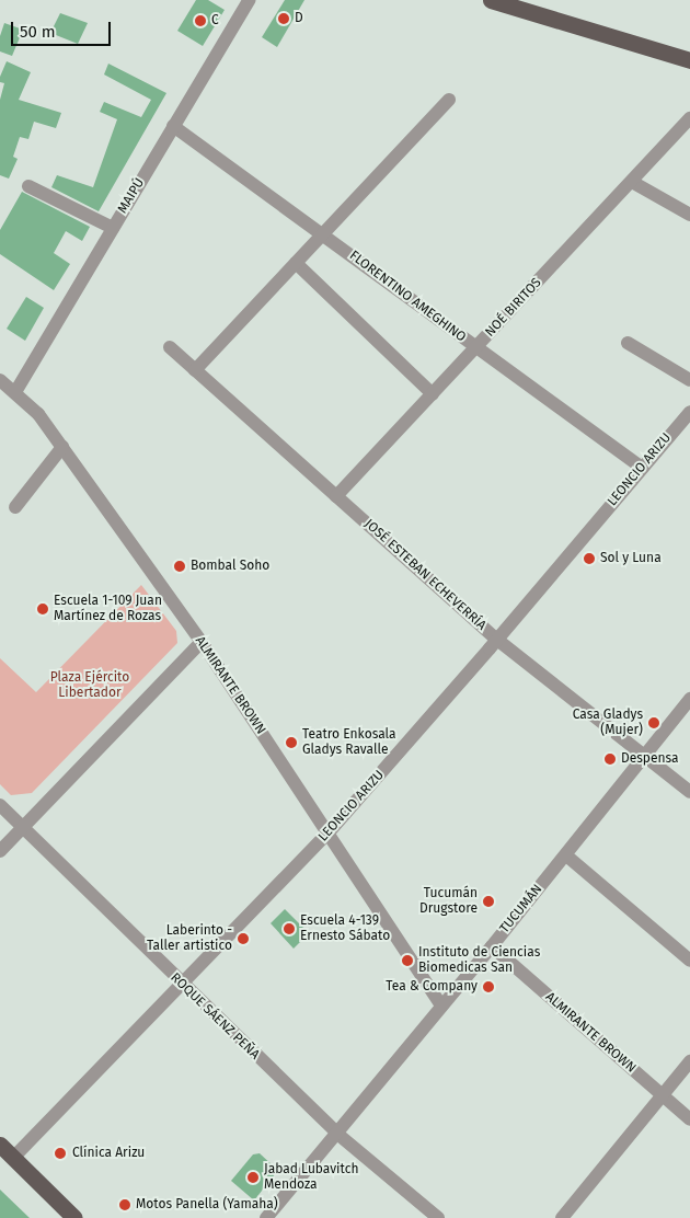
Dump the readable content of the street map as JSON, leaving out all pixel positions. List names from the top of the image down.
{
  "streets": {
    "street": [
      "MAIPÚ",
      "FLORENTINO AMEGHINO",
      "NOÉ BIRITOS",
      "LEONCIO ARIZU",
      "JOSÉ ESTEBAN ECHEVERRÍA",
      "ALMIRANTE BROWN",
      "TUCUMÁN",
      "ROQUE SÁENZ PEÑA"
    ]
  },
  "crossings": [
    ["MAIPÚ", "FLORENTINO AMEGHINO"],
    ["MAIPÚ", "ALMIRANTE BROWN"],
    ["FLORENTINO AMEGHINO", "NOÉ BIRITOS"],
    ["FLORENTINO AMEGHINO", "LEONCIO ARIZU"],
    ["NOÉ BIRITOS", "JOSÉ ESTEBAN ECHEVERRÍA"],
    ["LEONCIO ARIZU", "JOSÉ ESTEBAN ECHEVERRÍA"],
    ["LEONCIO ARIZU", "ALMIRANTE BROWN"],
    ["LEONCIO ARIZU", "ROQUE SÁENZ PEÑA"],
    ["JOSÉ ESTEBAN ECHEVERRÍA", "TUCUMÁN"],
    ["ALMIRANTE BROWN", "TUCUMÁN"],
    ["TUCUMÁN", "ROQUE SÁENZ PEÑA"]
  ],
  "parks": ["Plaza Ejército Libertador"],
  "places": [
    "D",
    "C",
    "Sol y Luna",
    "Bombal Soho",
    "Escuela 1-109 Juan Martínez de Rozas",
    "Casa Gladys (Mujer)",
    "Teatro Enkosala Gladys Ravalle",
    "Despensa",
    "Tucumán Drugstore",
    "Escuela 4-139 Ernesto Sábato",
    "Laberinto - Taller artistico",
    "Instituto de Ciencias Biomedicas San",
    "Tea & Company",
    "Clínica Arizu",
    "Jabad Lubavitch Mendoza",
    "Motos Panella (Yamaha)"
  ],
  "scale_bar": "50 m"
}
